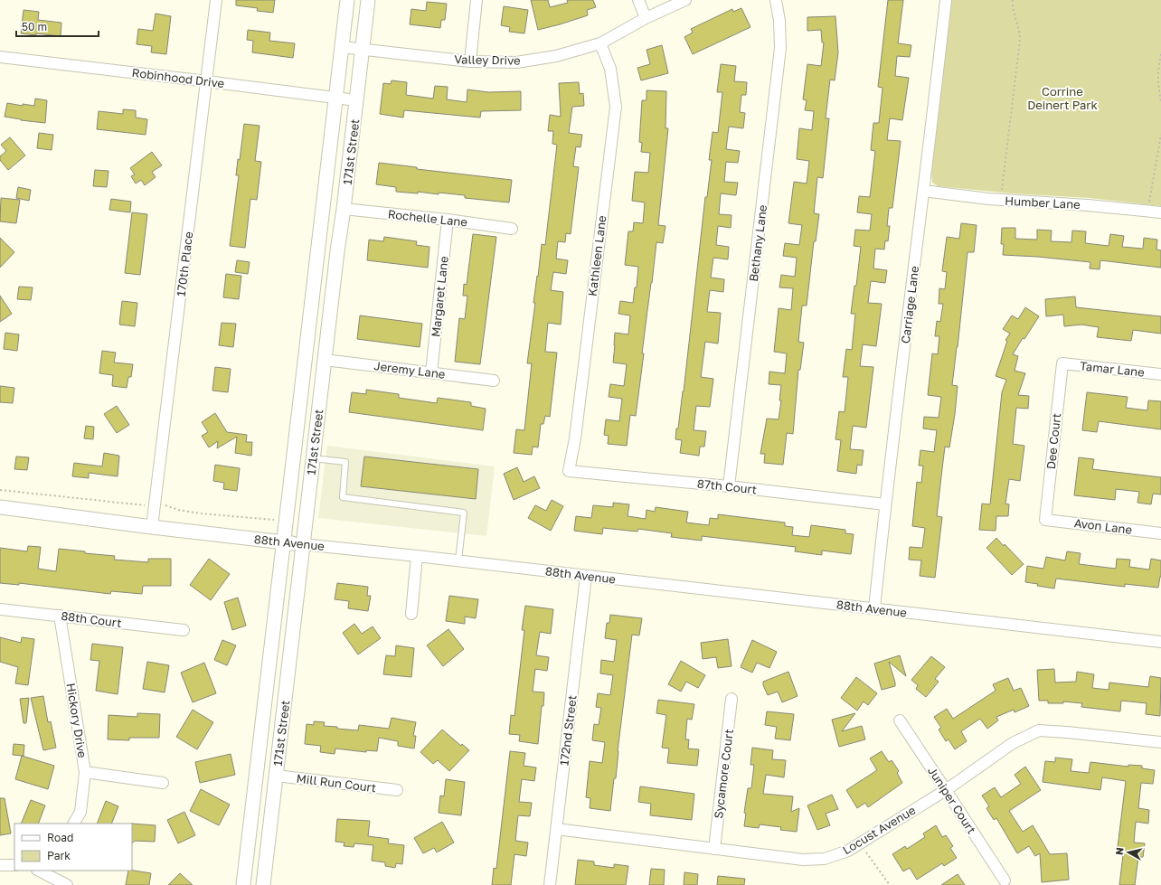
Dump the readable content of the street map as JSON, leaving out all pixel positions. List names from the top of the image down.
{
  "streets": {
    "street": [
      "Valley Drive",
      "Robinhood Drive",
      "171st Street",
      "Humber Lane",
      "Rochelle Lane",
      "Bethany Lane",
      "Kathleen Lane",
      "170th Place",
      "Margaret Lane",
      "Carriage Lane",
      "Tamar Lane",
      "Jeremy Lane",
      "Dee Court",
      "87th Court",
      "Avon Lane",
      "88th Avenue",
      "88th Court",
      "Hickory Drive",
      "172nd Street",
      "Sycamore Court",
      "Mill Run Court",
      "Juniper Court",
      "Locust Avenue"
    ]
  },
  "crossings": [
    ["Valley Drive", "171st Street"],
    ["Valley Drive", "Kathleen Lane"],
    ["Robinhood Drive", "171st Street"],
    ["Robinhood Drive", "170th Place"],
    ["171st Street", "Rochelle Lane"],
    ["171st Street", "Jeremy Lane"],
    ["171st Street", "88th Avenue"],
    ["171st Street", "Mill Run Court"],
    ["Humber Lane", "Carriage Lane"],
    ["Rochelle Lane", "Margaret Lane"],
    ["Bethany Lane", "87th Court"],
    ["Kathleen Lane", "87th Court"],
    ["170th Place", "88th Avenue"],
    ["Margaret Lane", "Jeremy Lane"],
    ["Carriage Lane", "87th Court"],
    ["Carriage Lane", "88th Avenue"],
    ["Tamar Lane", "Dee Court"],
    ["Dee Court", "Avon Lane"],
    ["88th Avenue", "172nd Street"],
    ["88th Court", "Hickory Drive"],
    ["172nd Street", "Locust Avenue"],
    ["Sycamore Court", "Locust Avenue"],
    ["Juniper Court", "Locust Avenue"]
  ],
  "parks": ["Corrine Deinert Park"],
  "legend": ["Road", "Park"],
  "scale_bar": "50 m",
  "north": "left"
}
